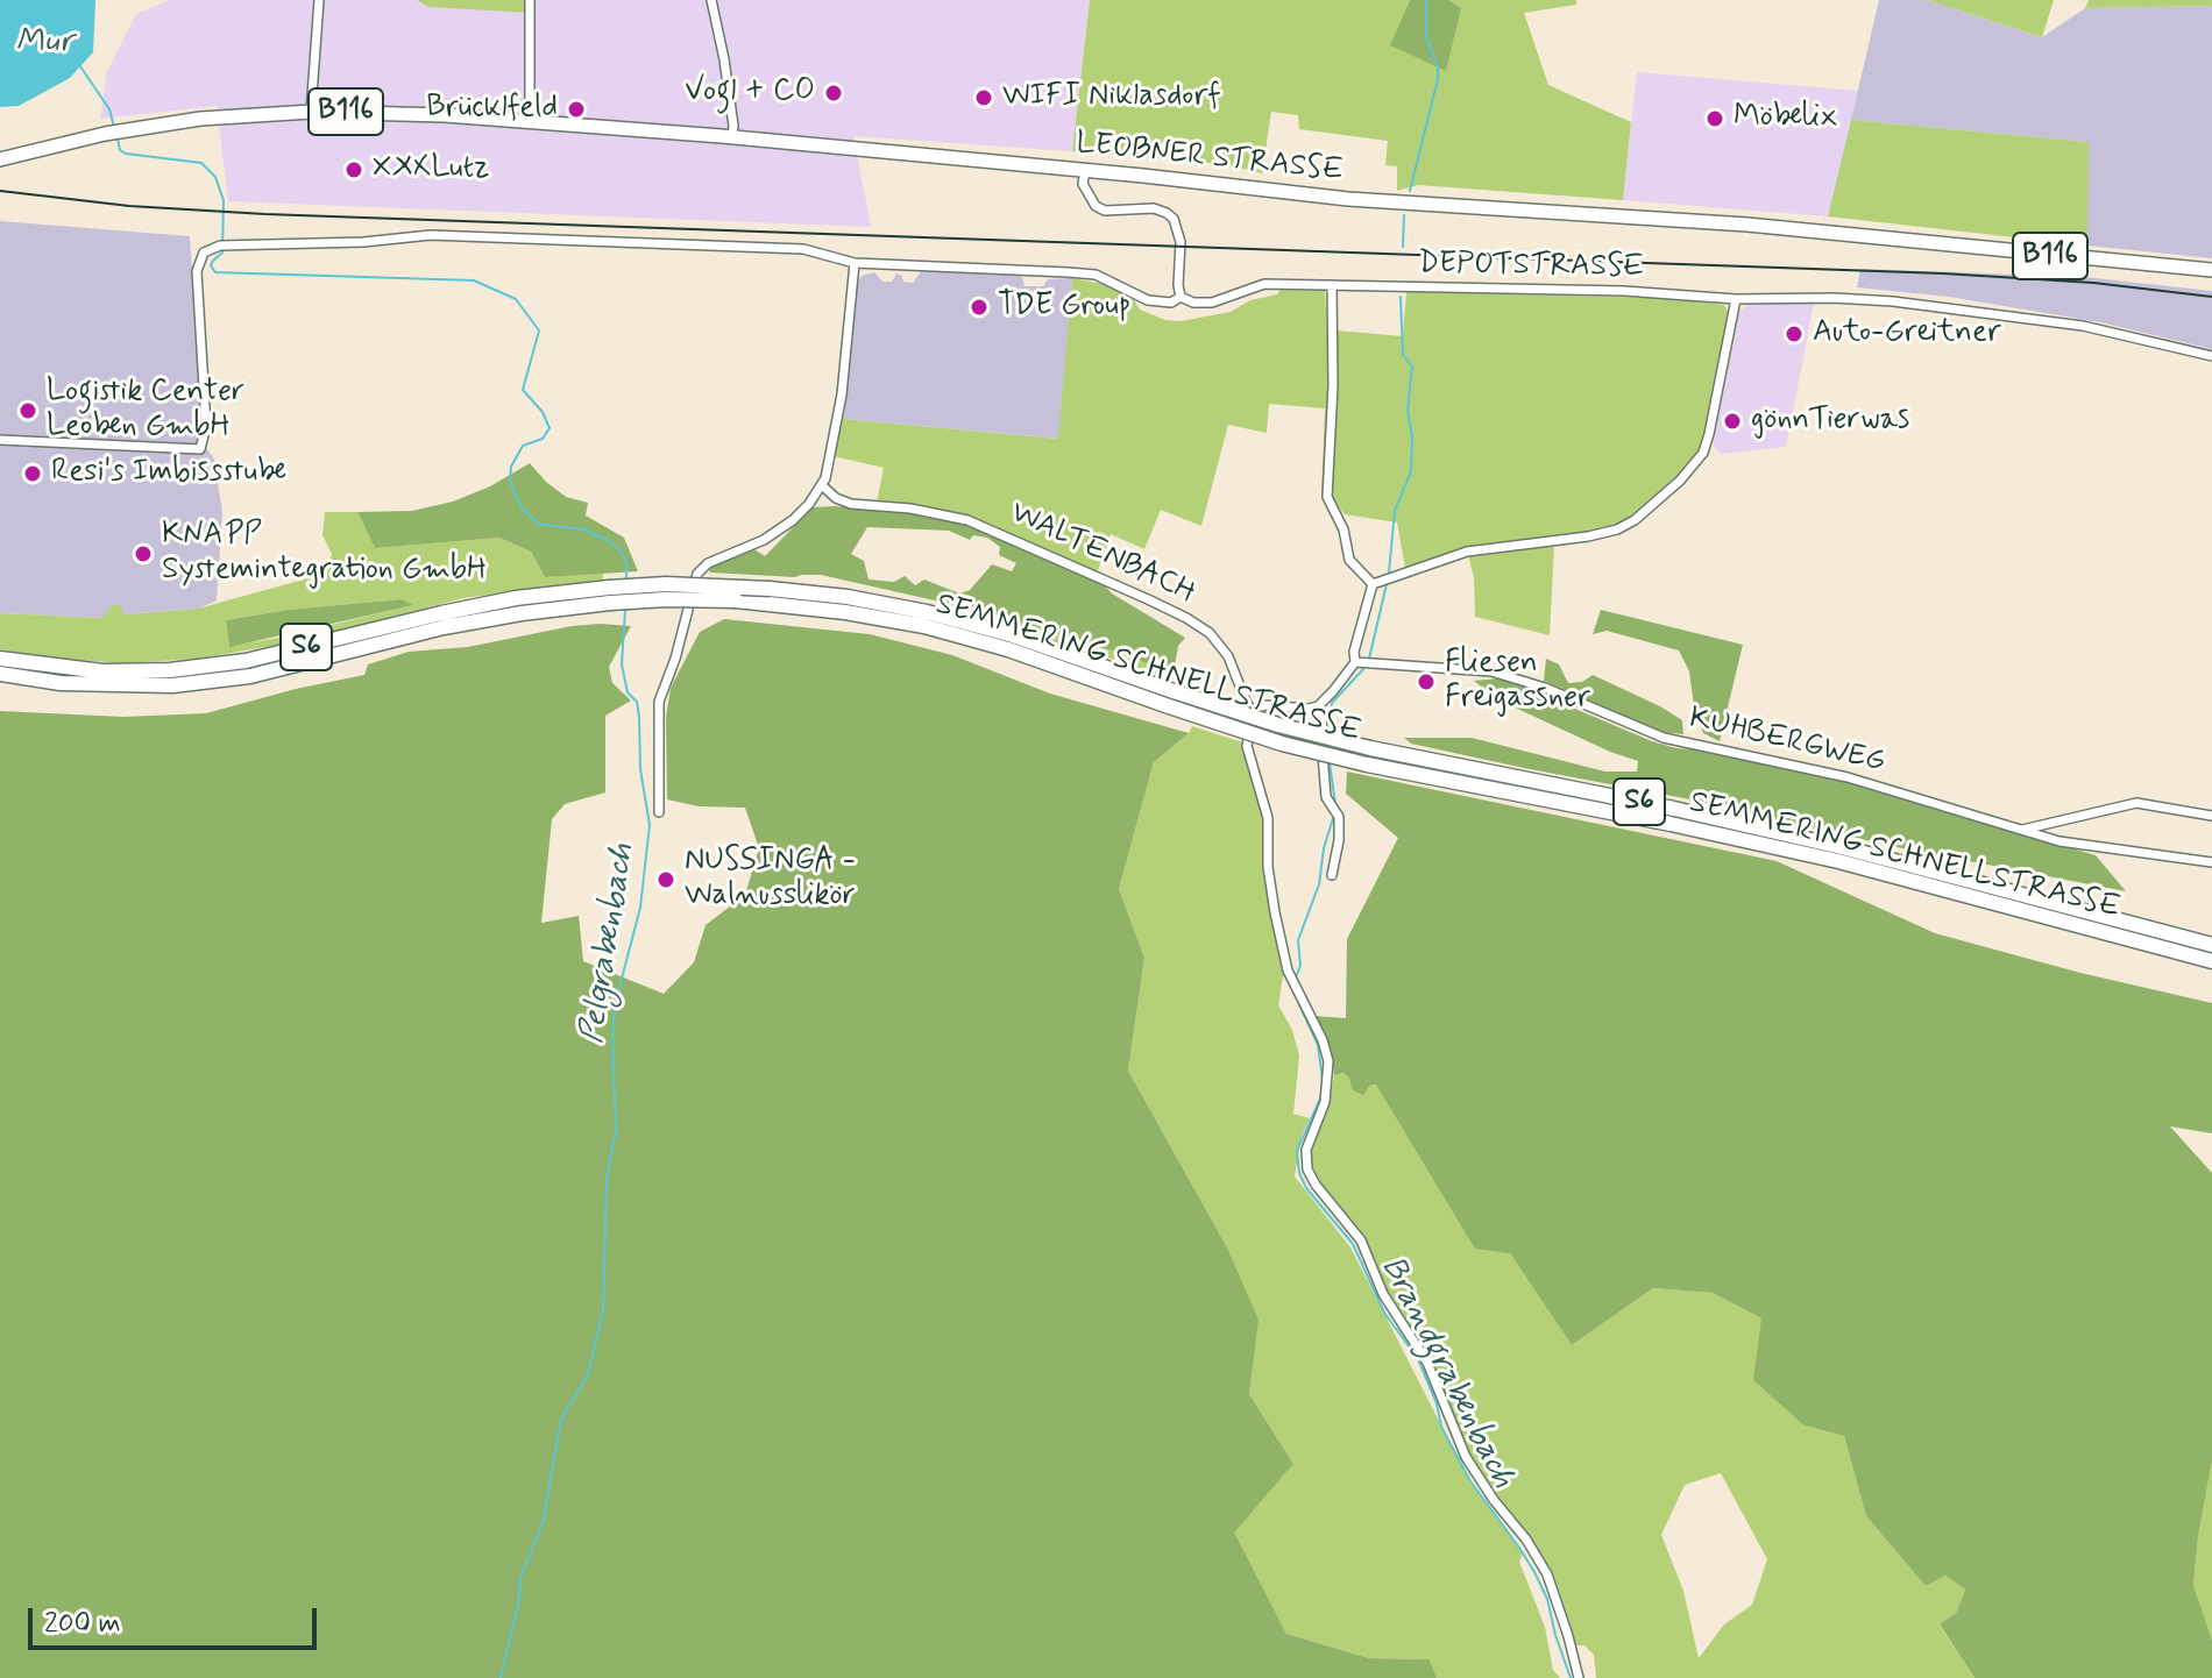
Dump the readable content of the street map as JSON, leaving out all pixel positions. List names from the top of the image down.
{
  "streets": {
    "highway": ["S6", "SEMMERING SCHNELLSTRASSE"],
    "main road": ["B116", "LEOBNER STRASSE"],
    "street": ["DEPOTSTRASSE", "WALTENBACH", "KUHBERGWEG"]
  },
  "water": ["Mur", "Pelgrabenbach", "Brandgrabenbach"],
  "places": [
    "Vogl + CO",
    "WIFI Niklasdorf",
    "Brücklfeld",
    "Möbelix",
    "XXXLutz",
    "TDE Group",
    "Auto-Greitner",
    "Logistik Center Leoben GmbH",
    "gönnTierwas",
    "Resi's Imbissstube",
    "KNAPP Systemintegration GmbH",
    "Fliesen Freigassner",
    "NUSSINGA - Walnusslikör"
  ],
  "scale_bar": "200 m"
}
